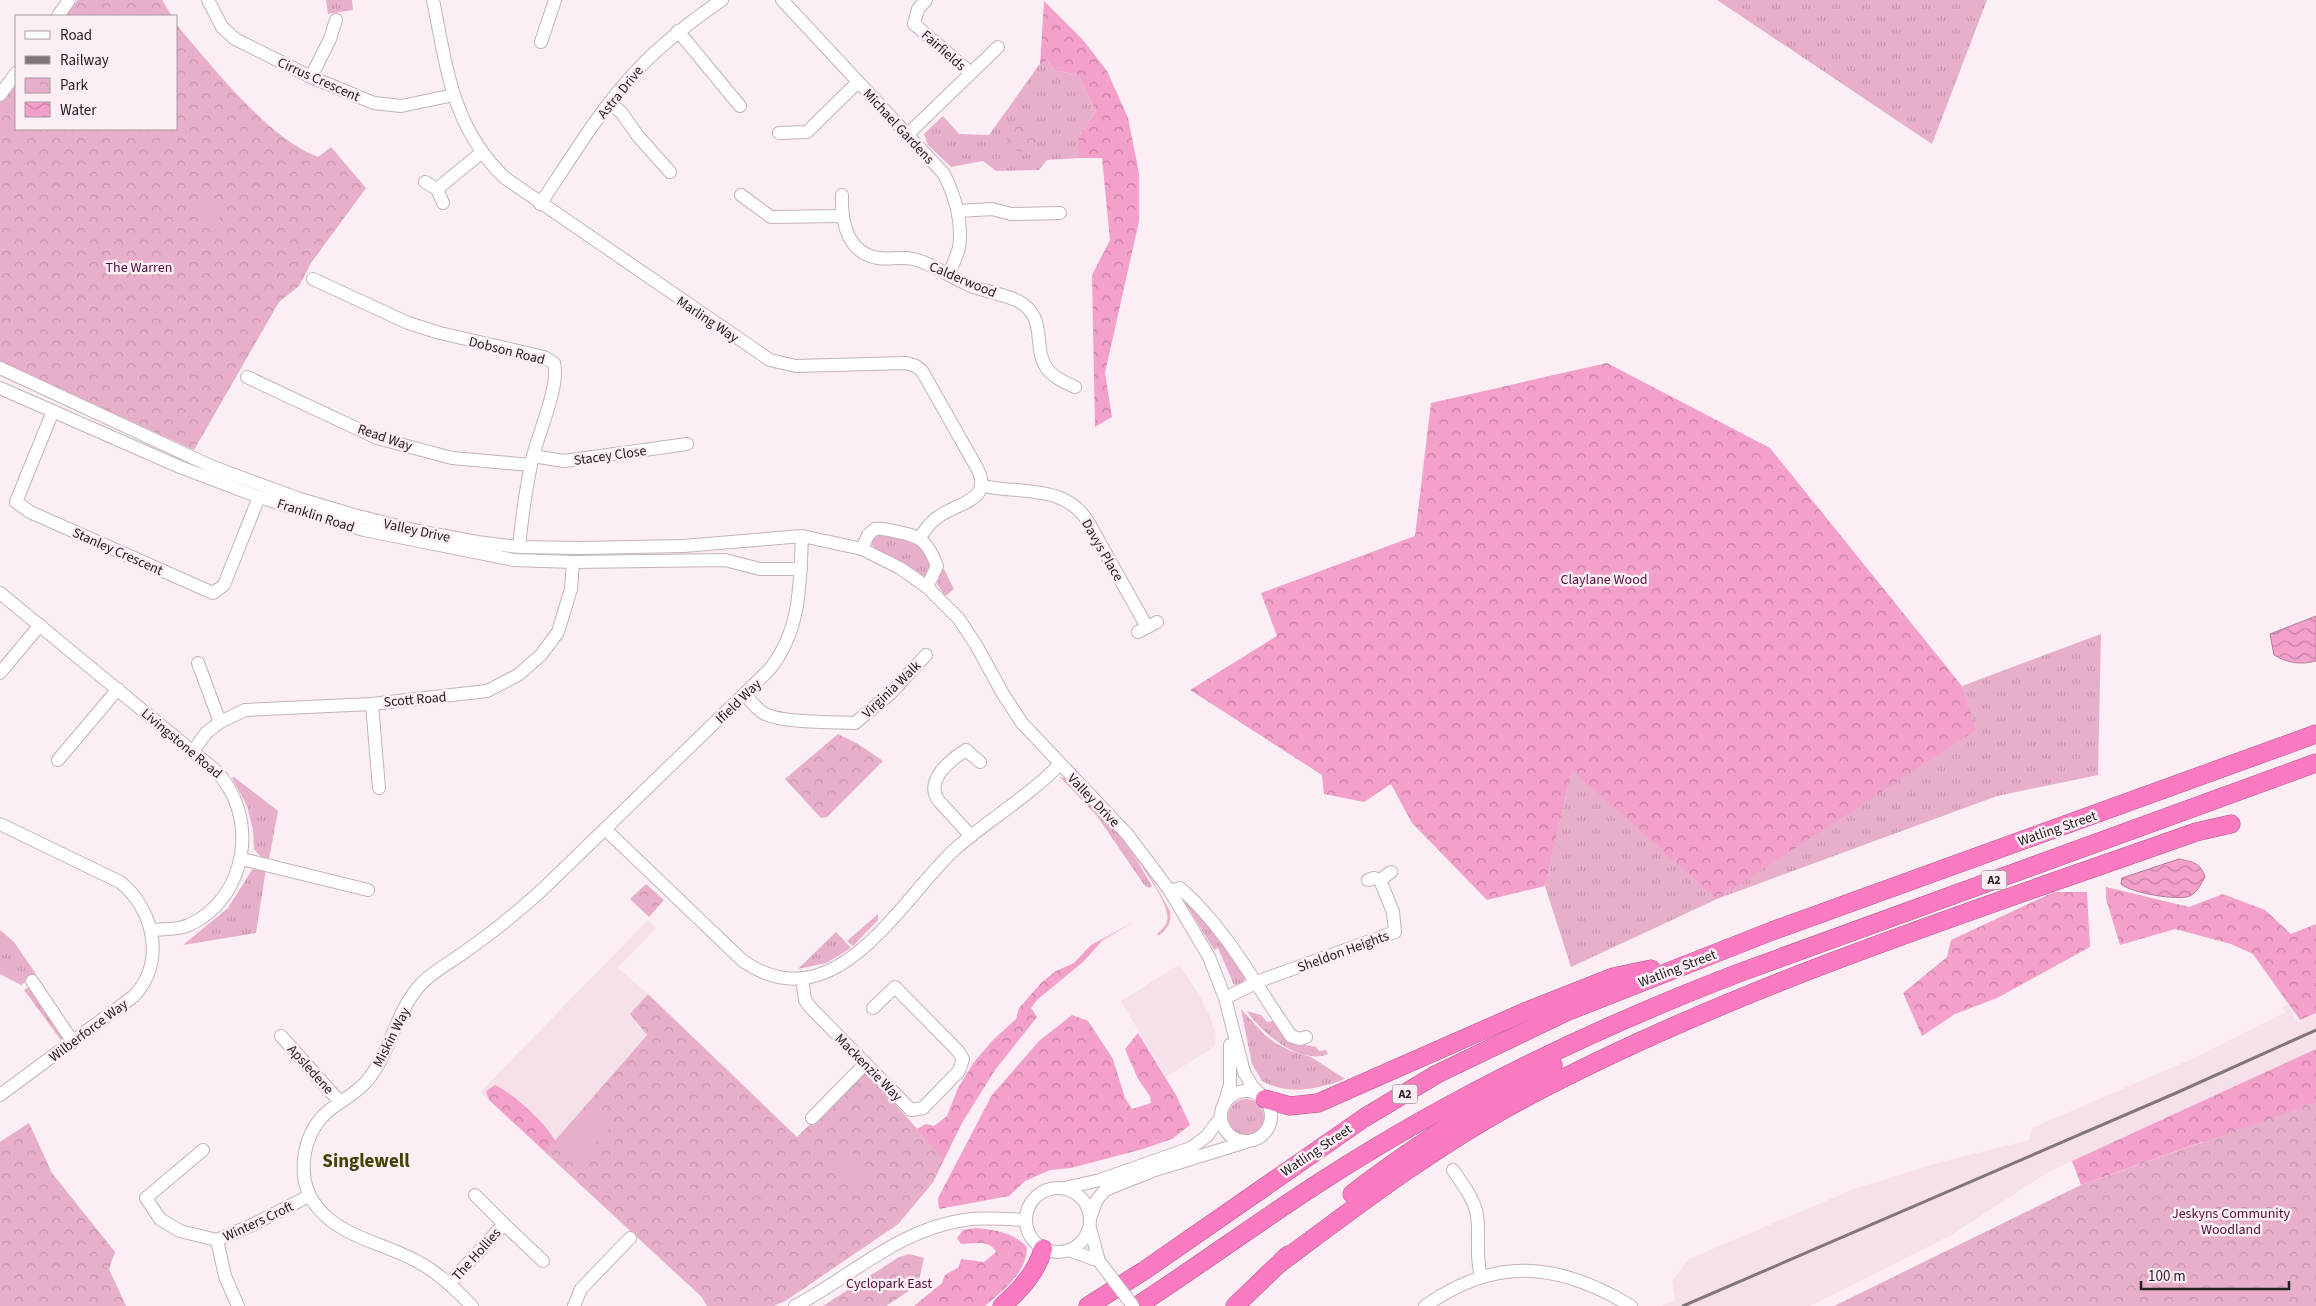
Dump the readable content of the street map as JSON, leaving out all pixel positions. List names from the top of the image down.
{
  "streets": {
    "highway": ["Watling Street", "A2"],
    "street": [
      "Fairfields",
      "Cirrus Crescent",
      "Astra Drive",
      "Michael Gardens",
      "Calderwood",
      "Marling Way",
      "Dobson Road",
      "Read Way",
      "Stacey Close",
      "Franklin Road",
      "Valley Drive",
      "Davys Place",
      "Stanley Crescent",
      "Virginia Walk",
      "Scott Road",
      "Ifield Way",
      "Livingstone Road",
      "Sheldon Heights",
      "Wilberforce Way",
      "Miskin Way",
      "Mackenzie Way",
      "Apsledene",
      "Winters Croft",
      "The Hollies"
    ]
  },
  "crossings": [
    ["Fairfields", "Michael Gardens"],
    ["Cirrus Crescent", "Marling Way"],
    ["Astra Drive", "Marling Way"],
    ["Michael Gardens", "Calderwood"],
    ["Marling Way", "Davys Place"],
    ["Dobson Road", "Read Way"],
    ["Dobson Road", "Stacey Close"],
    ["Dobson Road", "Valley Drive"],
    ["Read Way", "Stacey Close"],
    ["Franklin Road", "Stanley Crescent"],
    ["Franklin Road", "Scott Road"],
    ["Franklin Road", "Ifield Way"],
    ["Valley Drive", "Ifield Way"],
    ["Virginia Walk", "Ifield Way"],
    ["Scott Road", "Livingstone Road"],
    ["Ifield Way", "Miskin Way"],
    ["Livingstone Road", "Wilberforce Way"],
    ["Miskin Way", "Apsledene"],
    ["Miskin Way", "Winters Croft"],
    ["Miskin Way", "The Hollies"]
  ],
  "districts": ["Singlewell"],
  "parks": [
    "The Warren",
    "Claylane Wood",
    "Jeskyns Community Woodland",
    "Cyclopark East"
  ],
  "legend": [
    "Road",
    "Railway",
    "Park",
    "Water"
  ],
  "scale_bar": "100 m"
}
